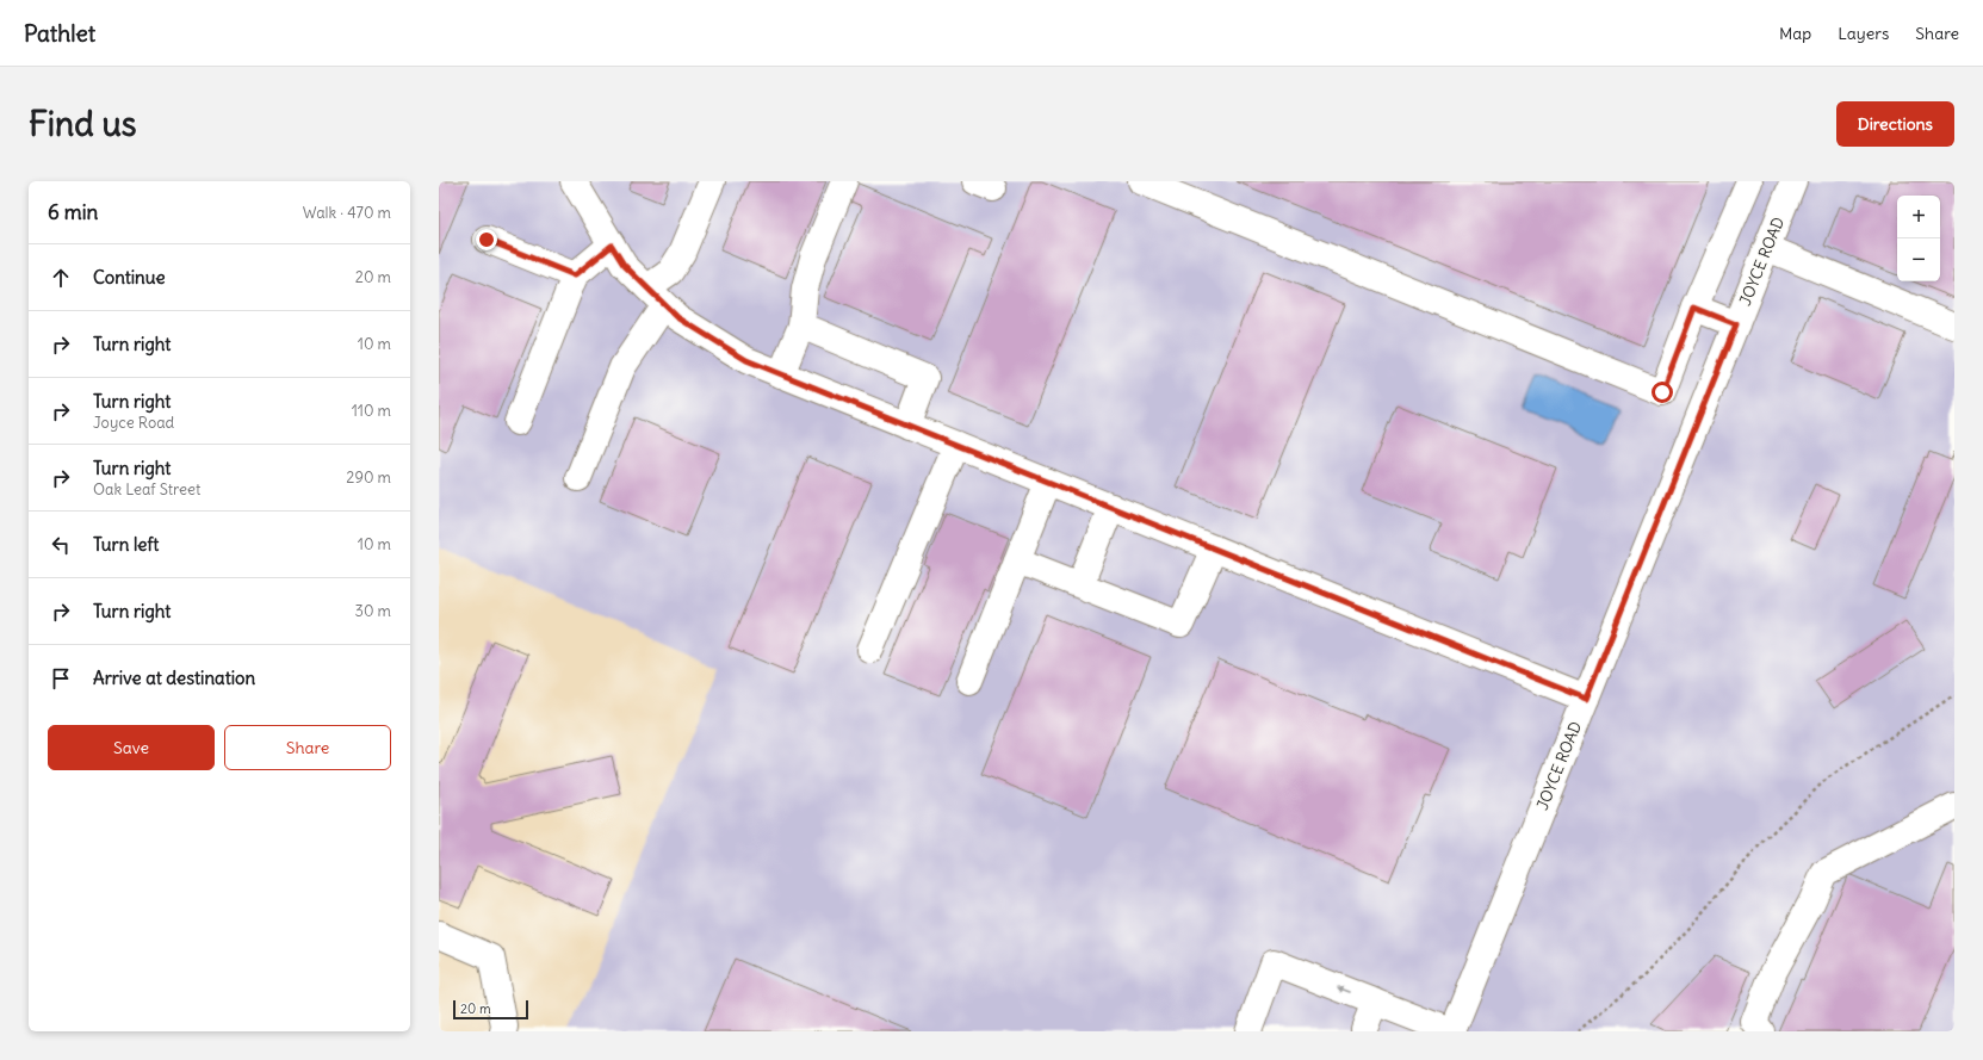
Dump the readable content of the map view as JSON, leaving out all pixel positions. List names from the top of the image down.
{
  "streets": {
    "street": ["JOYCE ROAD"]
  },
  "scale_bar": "20 m",
  "page": {
    "header": "Pathlet",
    "nav": ["Map", "Layers", "Share"],
    "buttons": [
      "Directions",
      ["Save", "Share"]
    ],
    "title": "Find us",
    "heading": ["6 min", "Walk · 470 m"],
    "map_buttons": ["+", "−"],
    "list": [
      ["Continue", "20 m"],
      ["Turn right", "10 m"],
      ["Turn right", "Joyce Road", "110 m"],
      ["Turn right", "Oak Leaf Street", "290 m"],
      ["Turn left", "10 m"],
      ["Turn right", "30 m"],
      "Arrive at destination"
    ],
    "scale": "20 m"
  }
}
